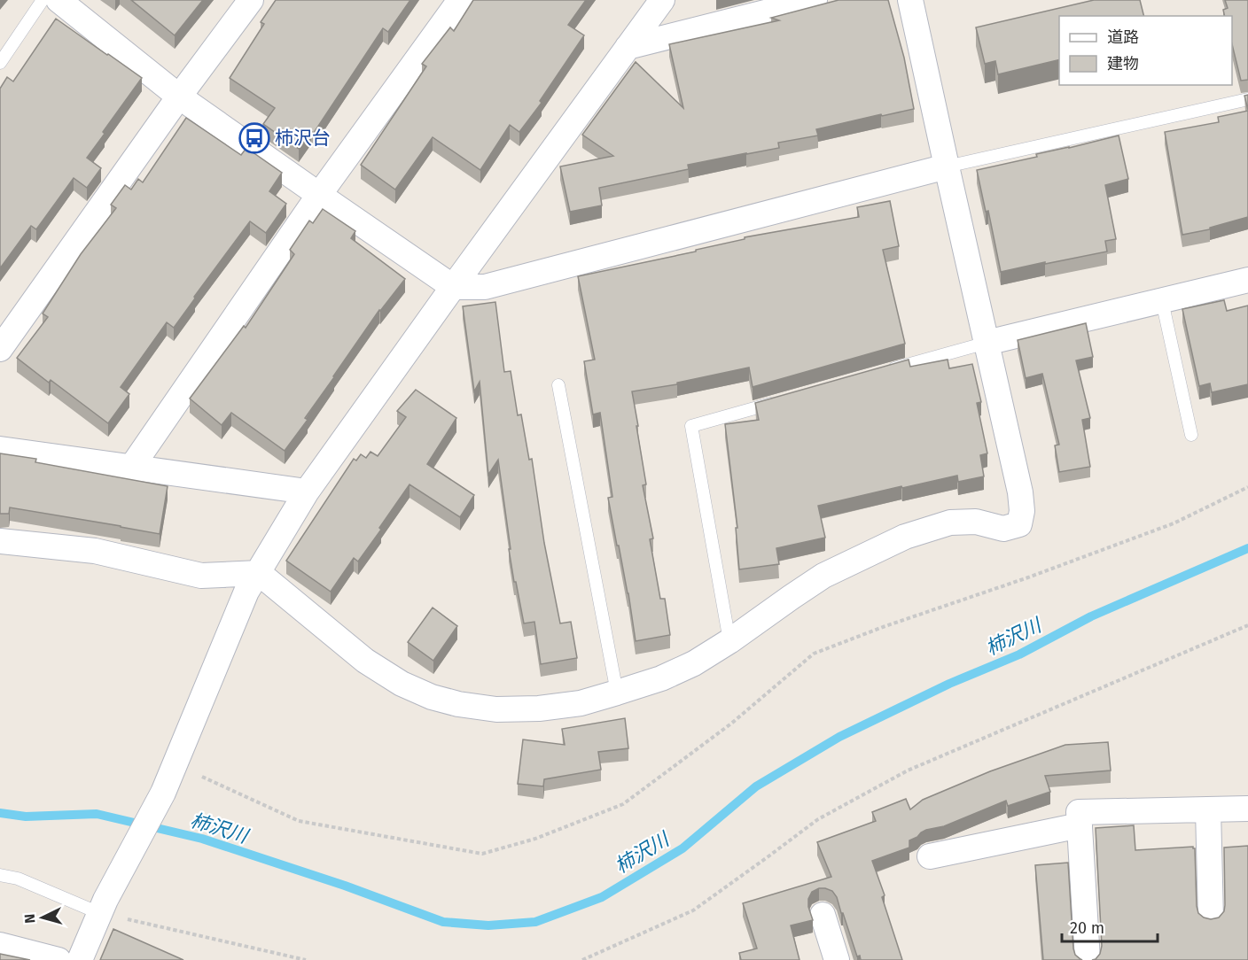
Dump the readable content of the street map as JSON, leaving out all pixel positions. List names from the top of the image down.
{
  "water": ["柿沢川"],
  "places": {
    "bus stop": ["柿沢台"]
  },
  "legend": ["道路", "建物"],
  "scale_bar": "20 m",
  "north": "left"
}
